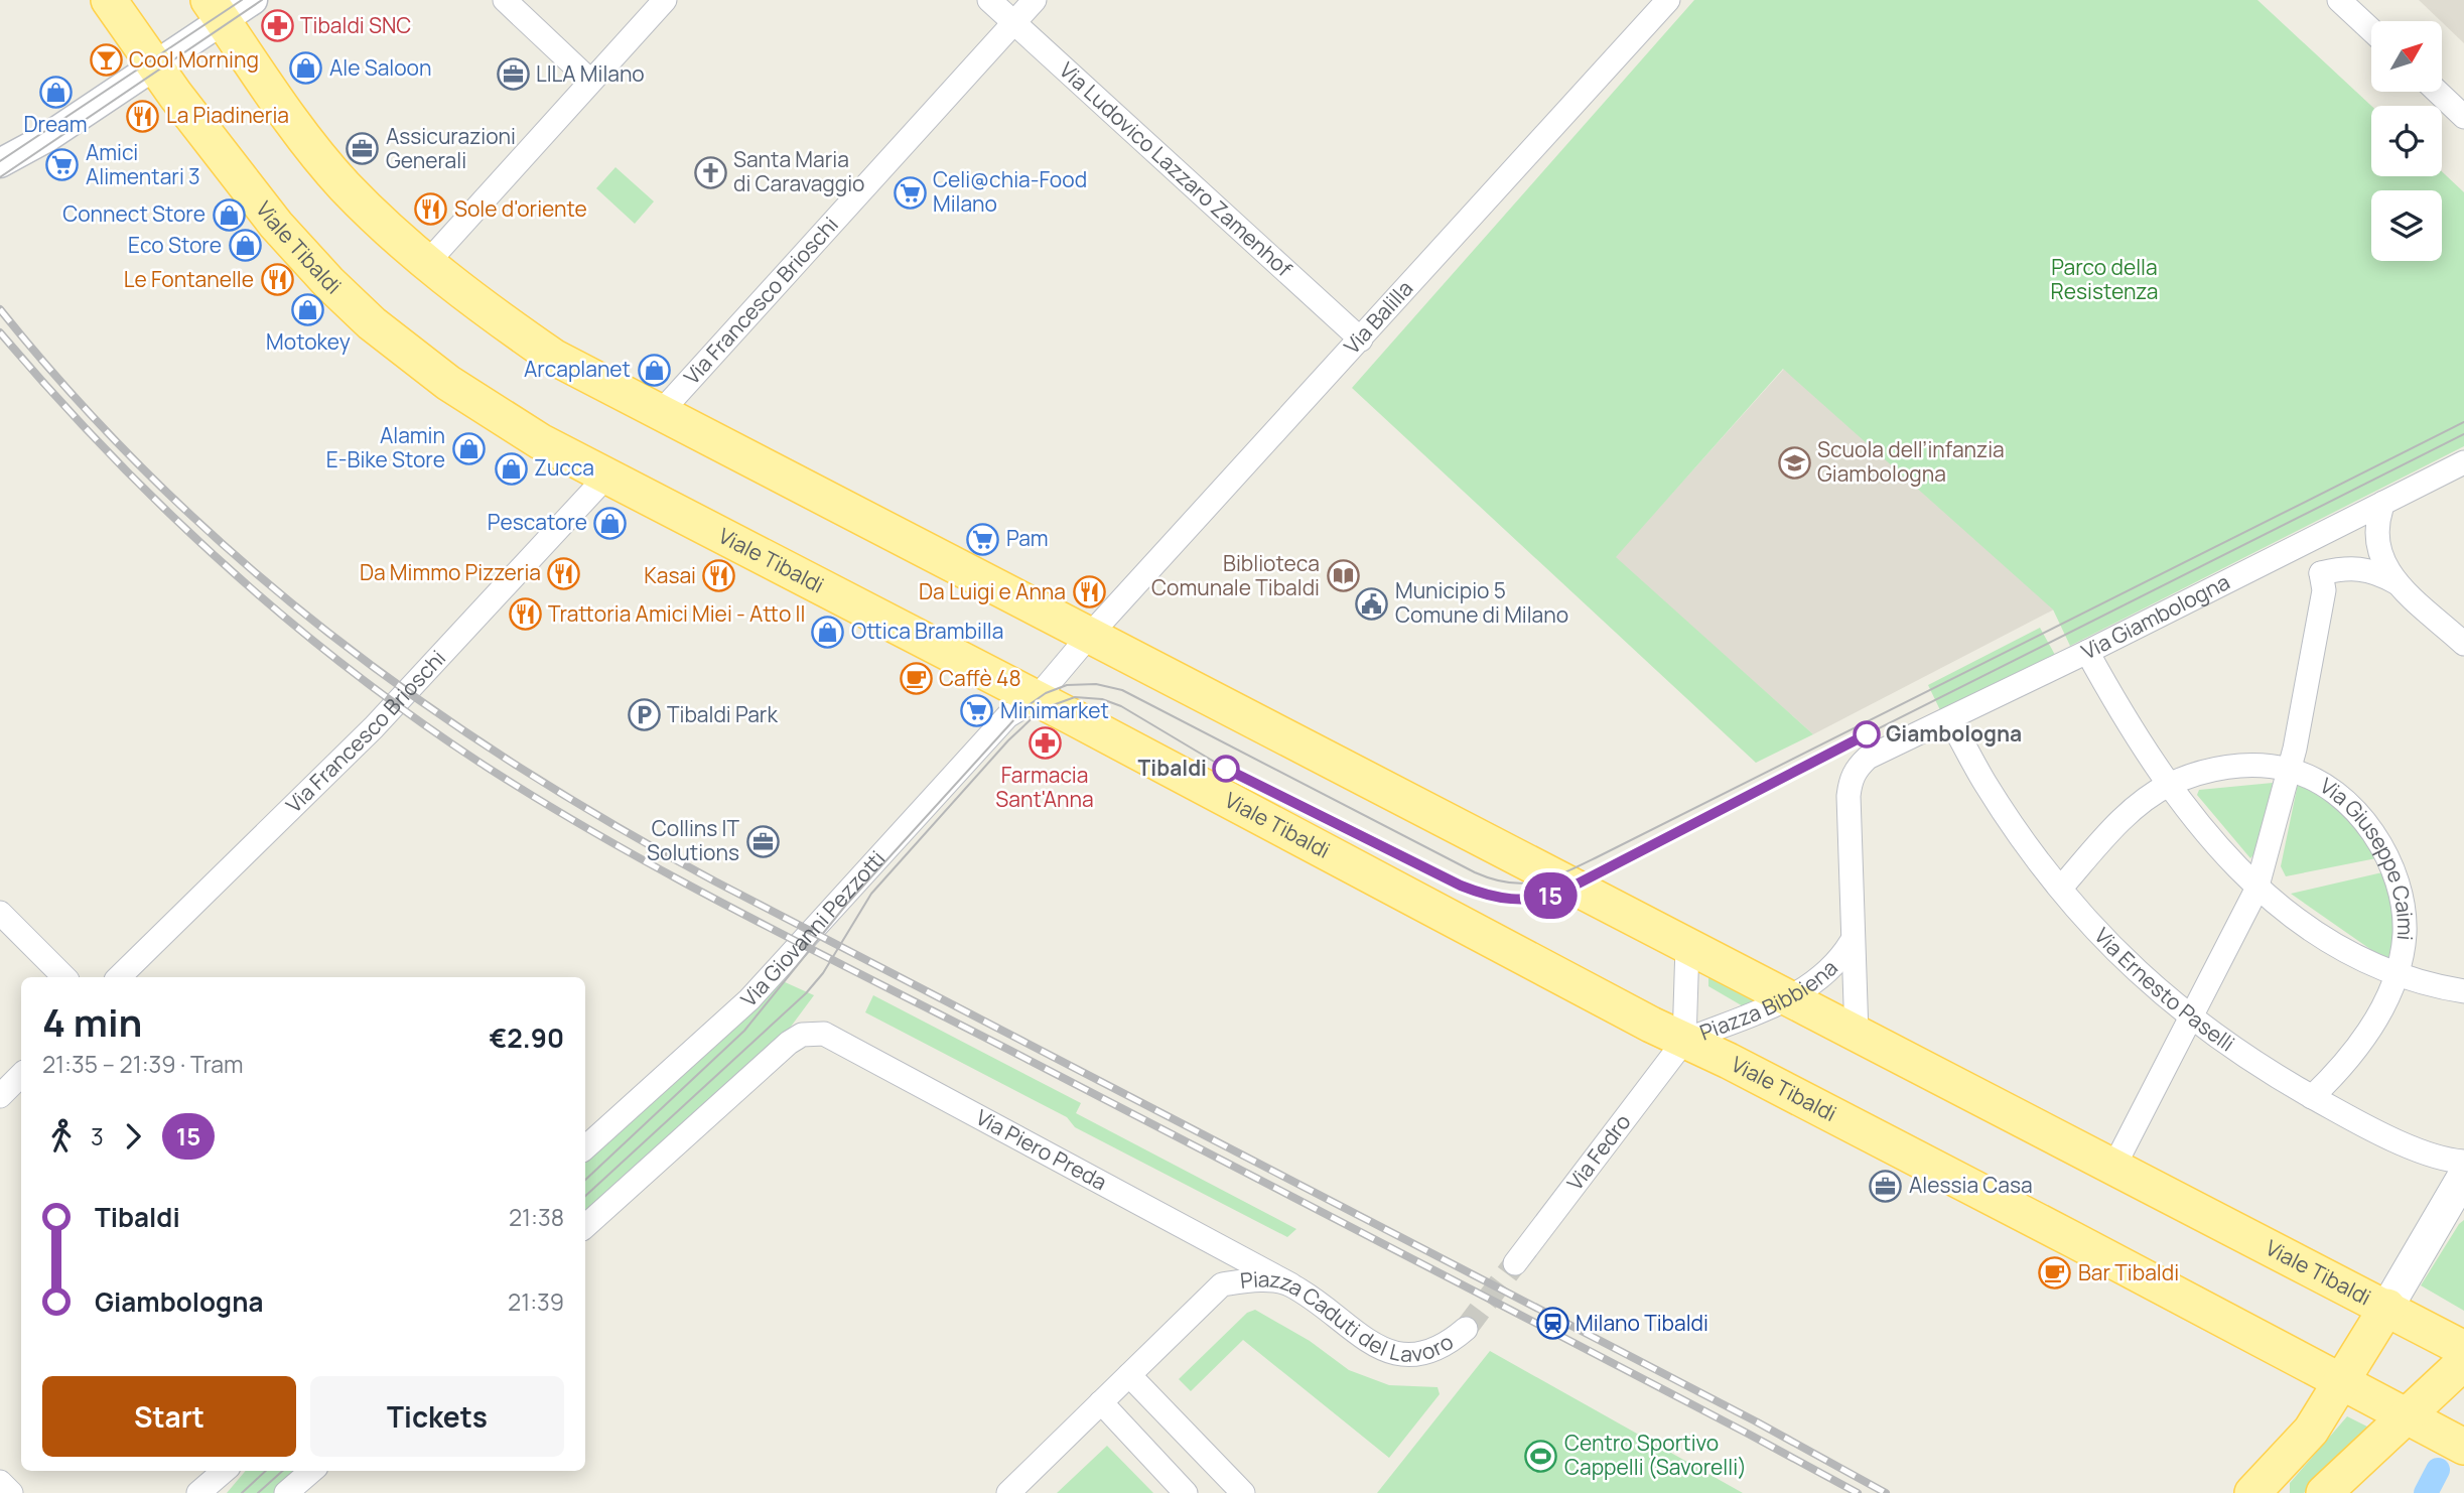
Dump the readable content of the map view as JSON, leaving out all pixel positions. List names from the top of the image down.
{
  "streets": {
    "main road": ["Viale Tibaldi"],
    "street": [
      "Via Ludovico Lazzaro Zamenhof",
      "Via Francesco Brioschi",
      "Via Balilla",
      "Via Giambologna",
      "Via Giuseppe Caimi",
      "Via Giovanni Pezzotti",
      "Via Ernesto Paselli",
      "Piazza Bibbiena",
      "Via Piero Preda",
      "Via Fedro",
      "Piazza Caduti del Lavoro"
    ]
  },
  "crossings": [
    ["Via Ludovico Lazzaro Zamenhof", "Via Francesco Brioschi"],
    ["Via Ludovico Lazzaro Zamenhof", "Via Balilla"],
    ["Viale Tibaldi", "Via Francesco Brioschi"],
    ["Viale Tibaldi", "Via Balilla"],
    ["Viale Tibaldi", "Via Giovanni Pezzotti"],
    ["Viale Tibaldi", "Piazza Bibbiena"],
    ["Viale Tibaldi", "Via Fedro"],
    ["Via Balilla", "Via Giovanni Pezzotti"],
    ["Via Giambologna", "Via Giuseppe Caimi"],
    ["Via Giambologna", "Via Ernesto Paselli"],
    ["Via Giambologna", "Piazza Bibbiena"],
    ["Piazza Bibbiena", "Via Fedro"],
    ["Via Piero Preda", "Piazza Caduti del Lavoro"]
  ],
  "parks": ["Parco della Resistenza"],
  "places": {
    "pharmacy": ["Tibaldi SNC", "Farmacia Sant'Anna"],
    "bar": ["Cool Morning"],
    "shop": [
      "Ale Saloon",
      "Dream",
      "Connect Store",
      "Eco Store",
      "Motokey",
      "Arcaplanet",
      "Alamin E-Bike Store",
      "Zucca",
      "Pescatore",
      "Ottica Brambilla"
    ],
    "office": [
      "LILA Milano",
      "Assicurazioni Generali",
      "Collins IT Solutions",
      "Alessia Casa"
    ],
    "restaurant": [
      "La Piadineria",
      "Sole d'oriente",
      "Le Fontanelle",
      "Da Mimmo Pizzeria",
      "Kasai",
      "Da Luigi e Anna",
      "Trattoria Amici Miei - Atto II"
    ],
    "supermarket": [
      "Amici Alimentari 3",
      "Celi@chia-Food Milano",
      "Pam",
      "Minimarket"
    ],
    "church": ["Santa Maria di Caravaggio"],
    "school or university": ["Scuola dell’infanzia Giambologna"],
    "library": ["Biblioteca Comunale Tibaldi"],
    "public building": ["Municipio 5 Comune di Milano"],
    "cafe": ["Caffè 48", "Bar Tibaldi"],
    "parking": ["Tibaldi Park"],
    "other": ["Giambologna", "Tibaldi"],
    "station": ["Milano Tibaldi"],
    "sports": ["Centro Sportivo Cappelli (Savorelli)"]
  },
  "lines": ["tram line 15"],
  "north": "top right",
  "page": {
    "on_map": "15",
    "heading": ["4 min", "21:35 – 21:39 · Tram", "€2.90"],
    "legs": ["3", "15"],
    "list": [
      {
        "name": "Tibaldi",
        "value": "21:38"
      },
      {
        "name": "Giambologna",
        "value": "21:39"
      }
    ],
    "buttons": ["Start", "Tickets"]
  }
}
